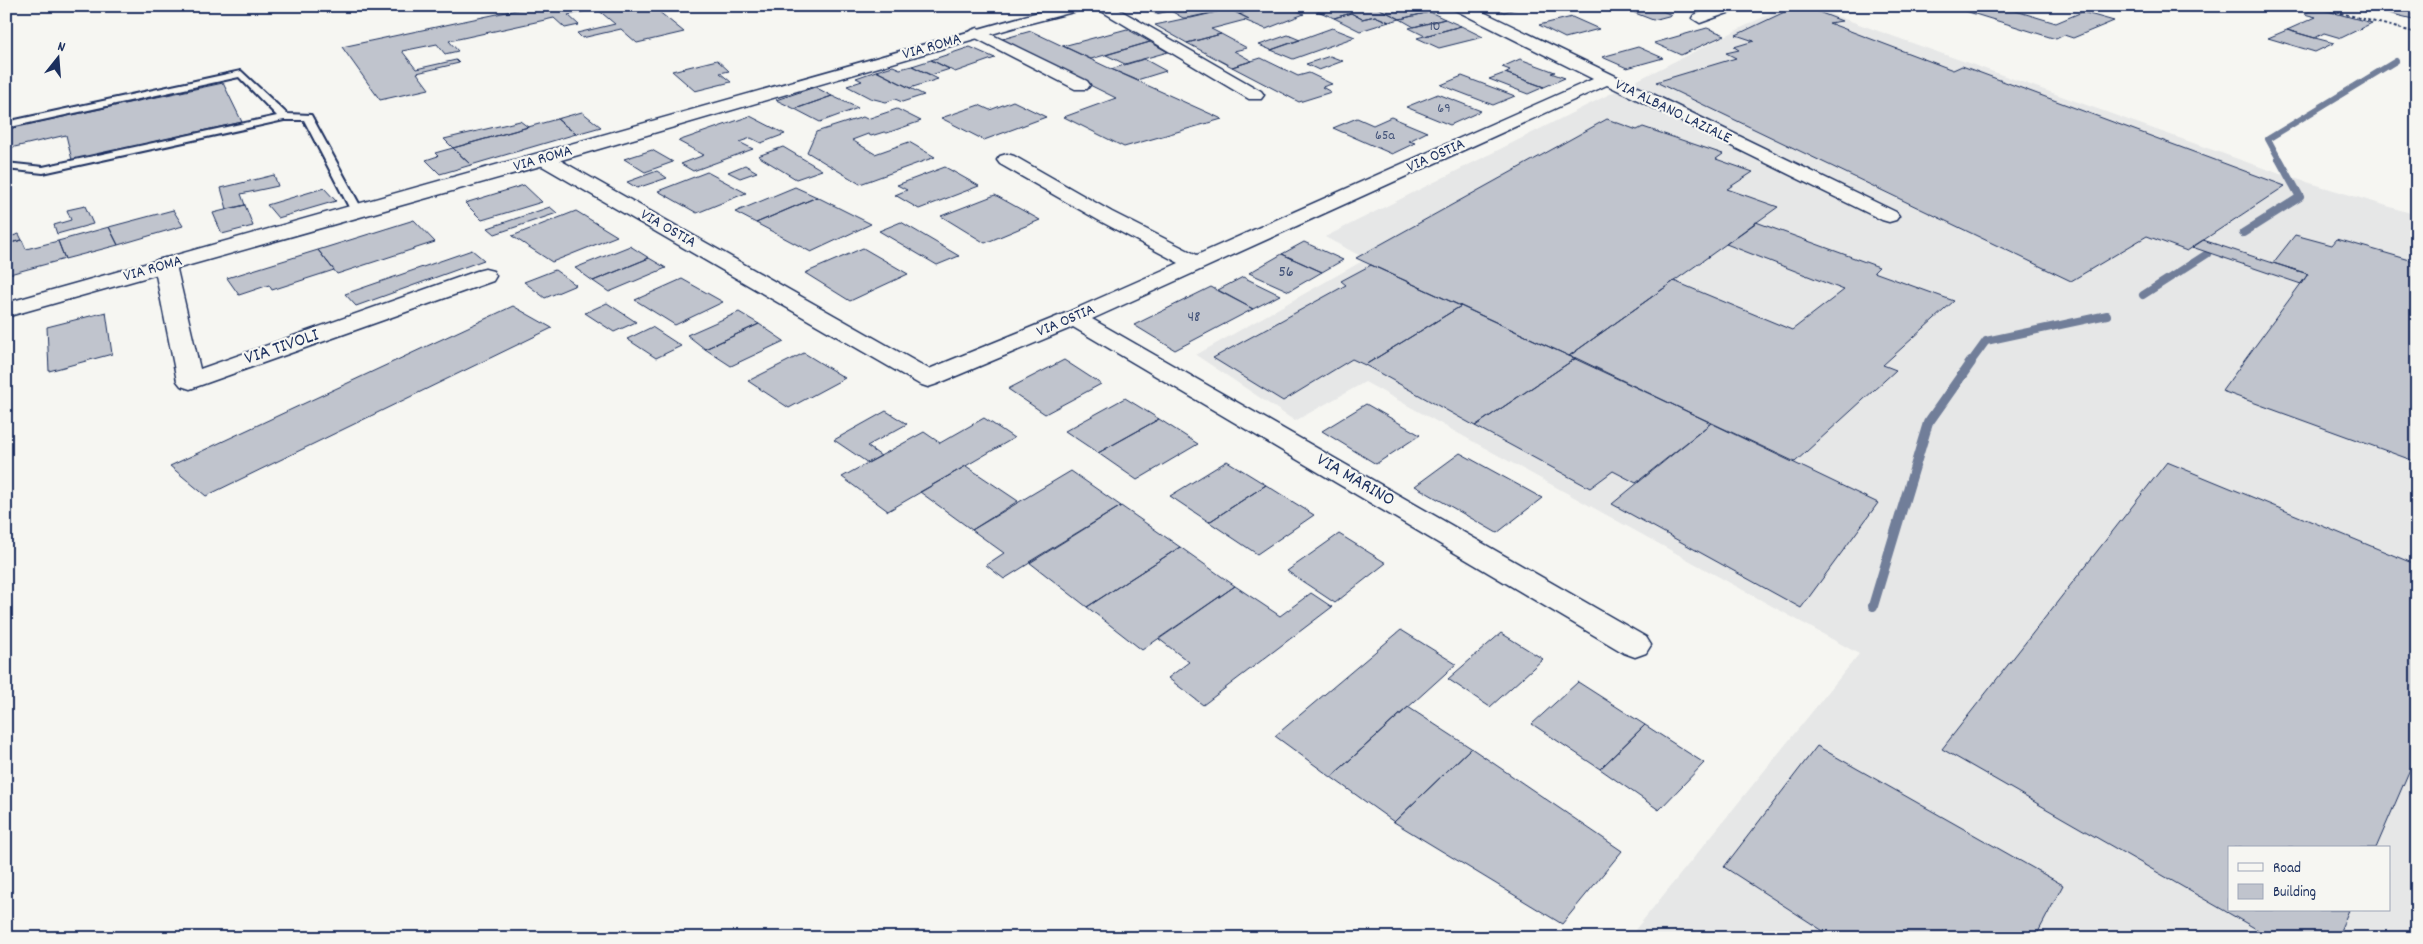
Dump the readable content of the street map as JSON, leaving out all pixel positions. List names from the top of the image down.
{
  "streets": {
    "street": [
      "VIA ROMA",
      "VIA ALBANO LAZIALE",
      "VIA OSTIA",
      "VIA TIVOLI",
      "VIA MARINO"
    ]
  },
  "crossings": [
    ["VIA ROMA", "VIA OSTIA"],
    ["VIA ROMA", "VIA TIVOLI"],
    ["VIA ALBANO LAZIALE", "VIA OSTIA"],
    ["VIA OSTIA", "VIA MARINO"]
  ],
  "house_numbers": [
    "10",
    "69",
    "65a",
    "56",
    "48"
  ],
  "legend": ["Road", "Building"],
  "north": "top"
}
